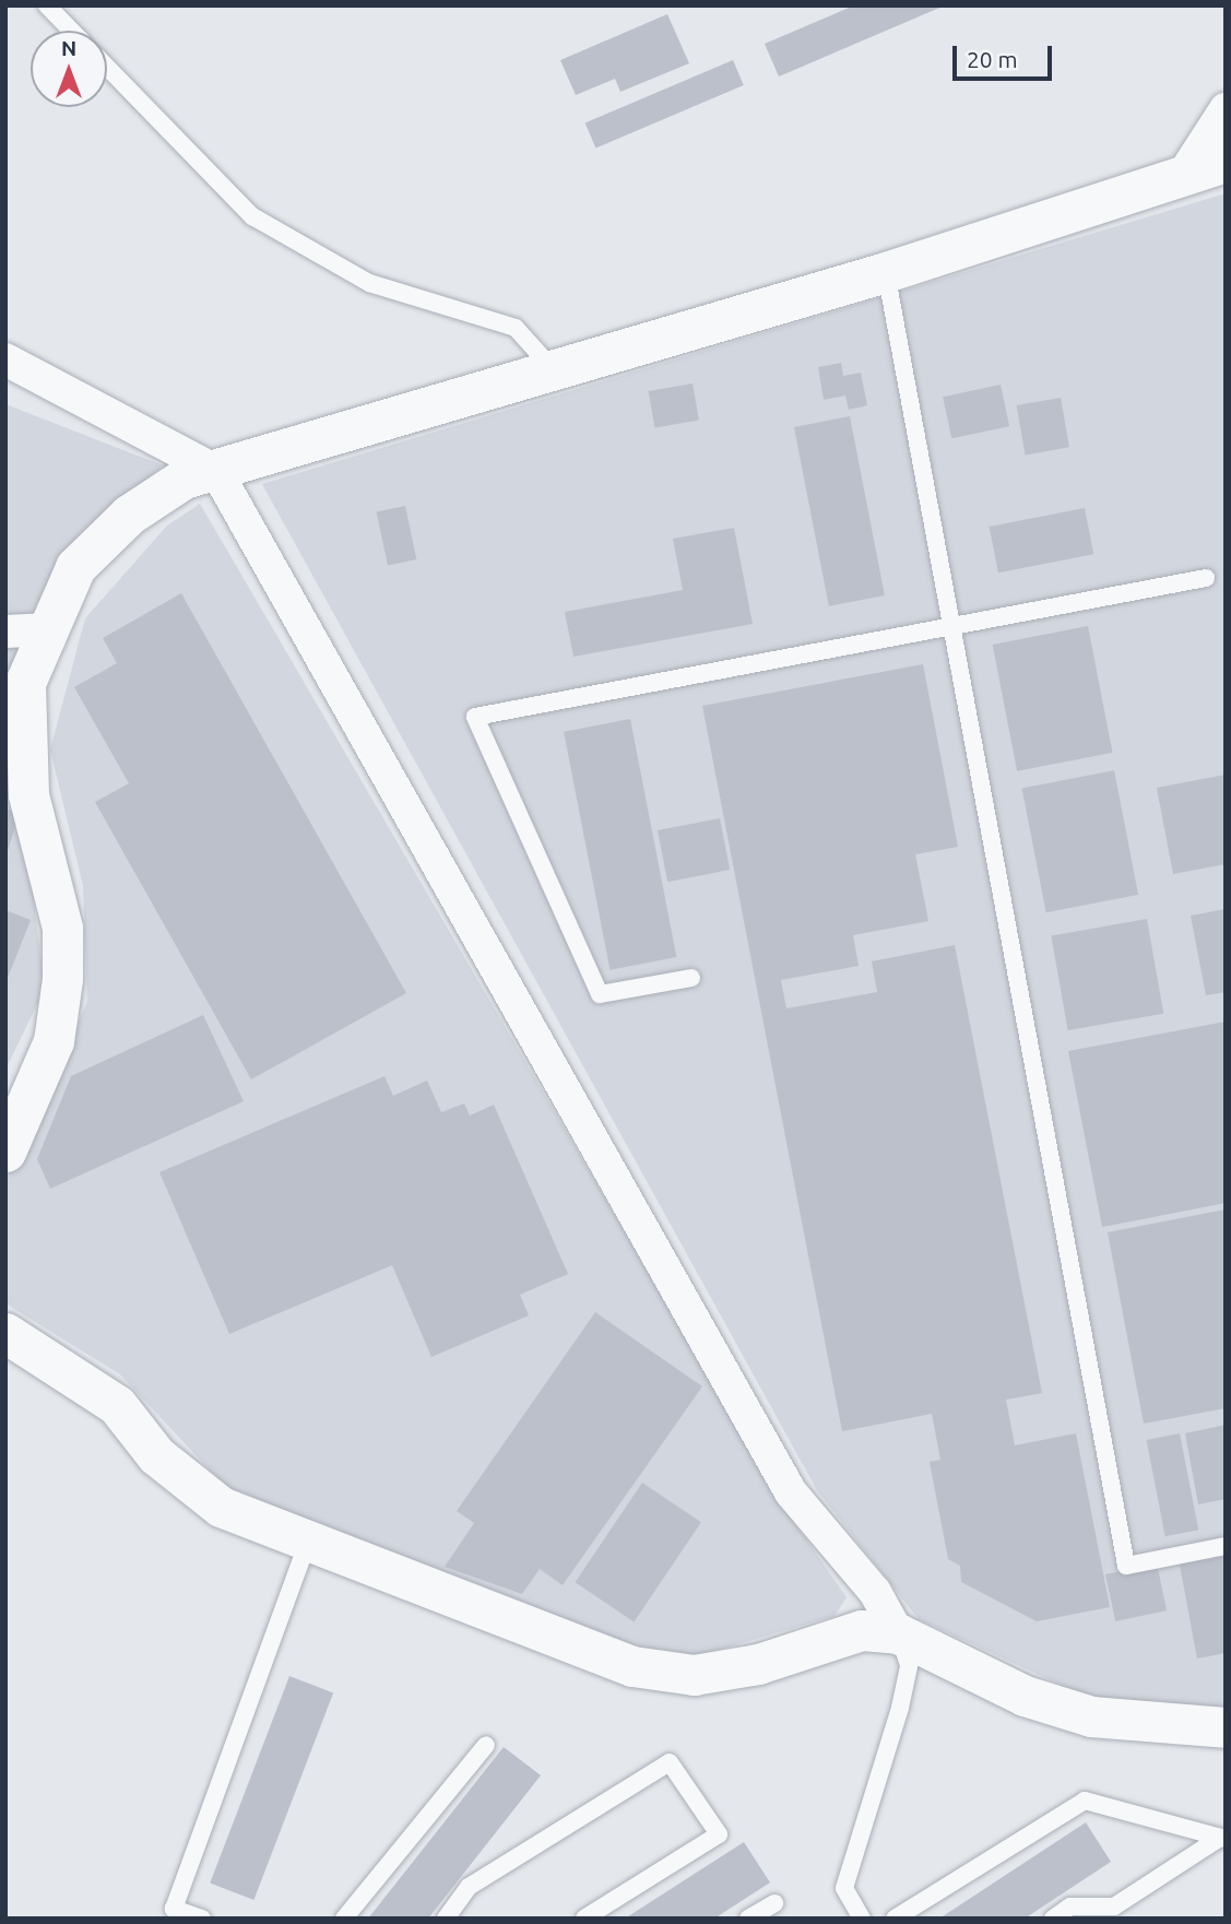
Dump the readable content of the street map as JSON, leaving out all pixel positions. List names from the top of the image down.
{
  "scale_bar": "20 m",
  "north": "top"
}
